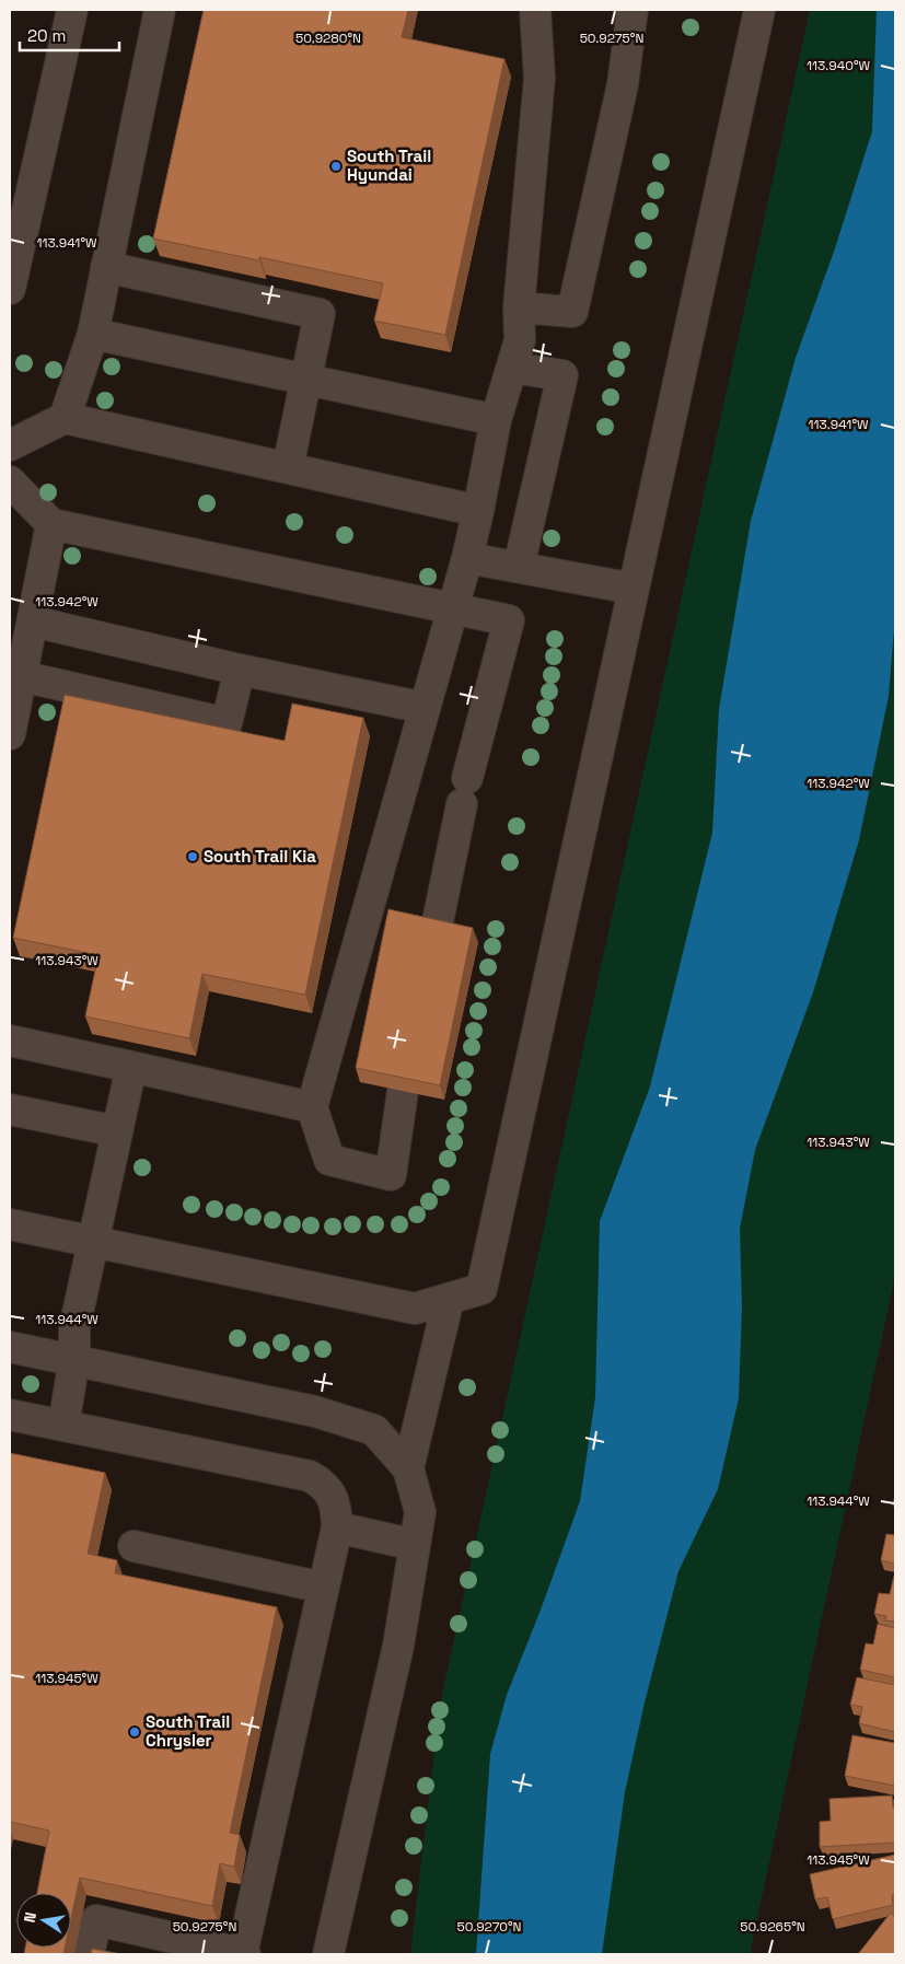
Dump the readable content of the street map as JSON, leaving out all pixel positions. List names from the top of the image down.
{
  "places": ["South Trail Hyundai", "South Trail Kia", "South Trail Chrysler"],
  "scale_bar": "20 m",
  "north": "left",
  "coordinates": [
    "50.9280°N",
    "50.9275°N",
    "113.940°W",
    "113.941°W",
    "113.942°W",
    "113.943°W",
    "113.944°W",
    "113.945°W",
    "50.9270°N",
    "50.9265°N"
  ]
}
